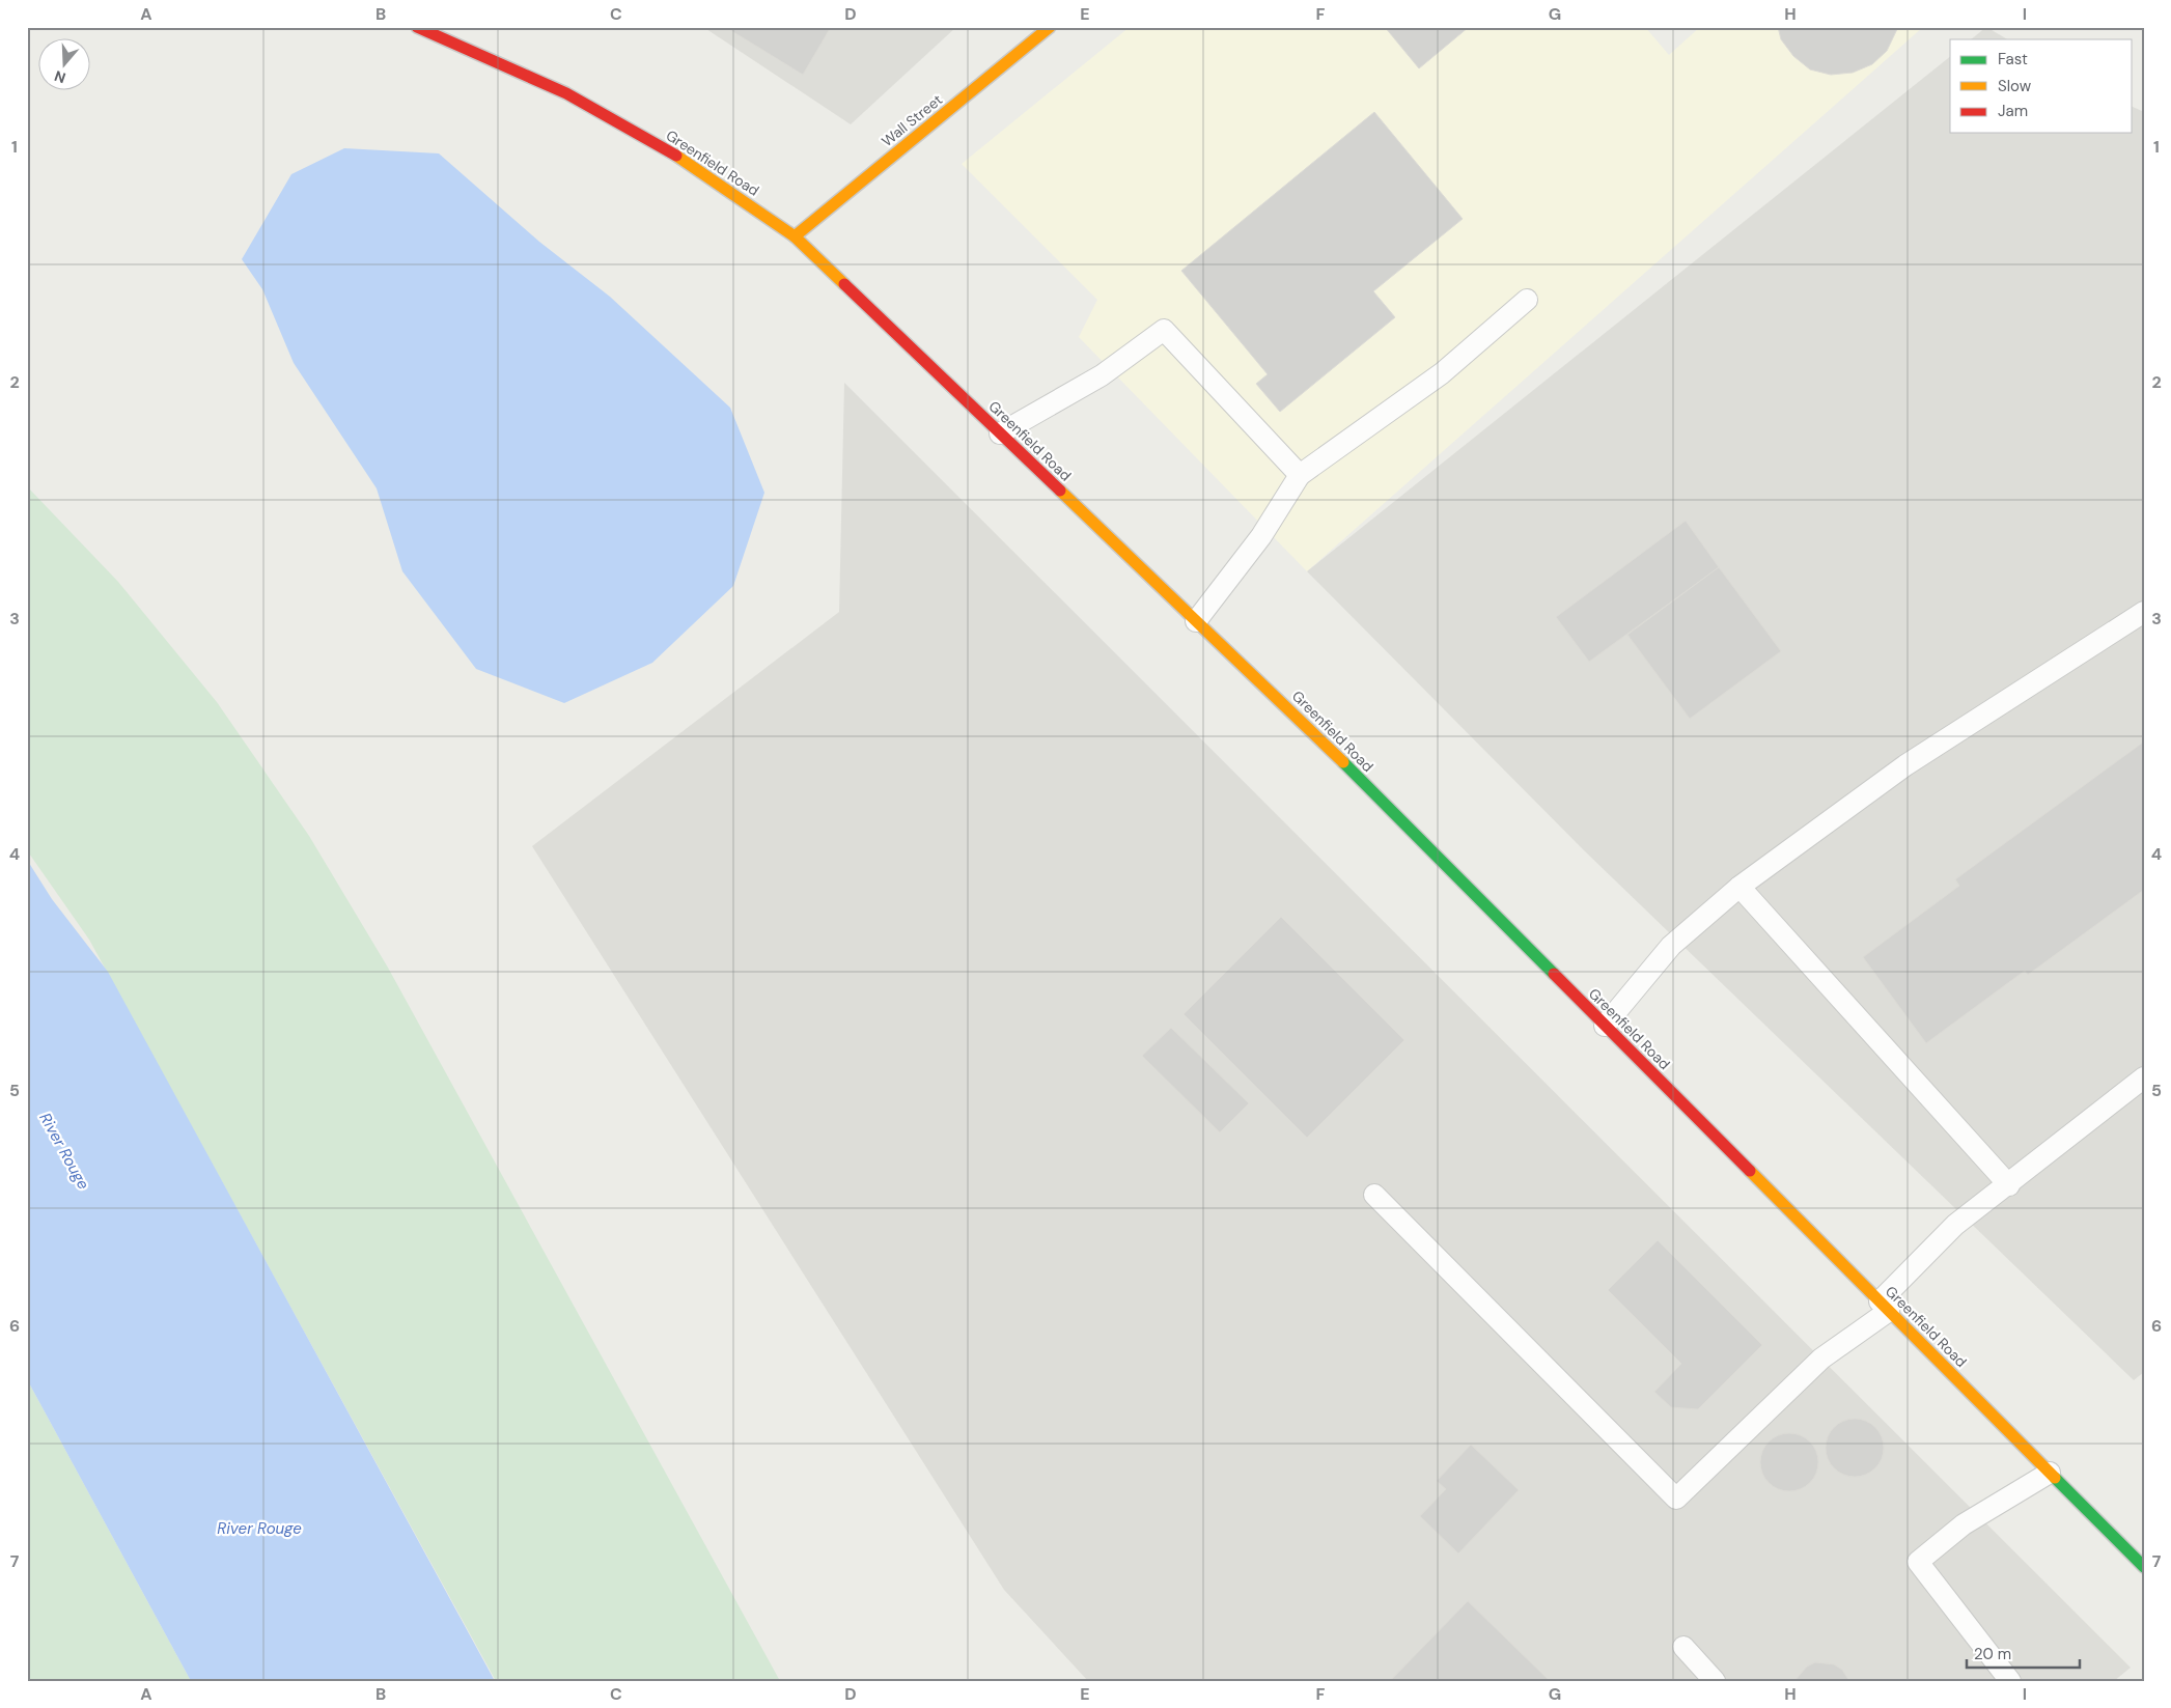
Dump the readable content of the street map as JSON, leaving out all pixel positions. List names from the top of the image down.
{
  "streets": {
    "main road": ["Wall Street", "Greenfield Road"]
  },
  "crossings": [
    ["Wall Street", "Greenfield Road"]
  ],
  "water": ["River Rouge"],
  "legend": ["Fast", "Slow", "Jam"],
  "scale_bar": "20 m",
  "north": "bottom",
  "grid": {
    "columns": [
      "A",
      "B",
      "C",
      "D",
      "E",
      "F",
      "G",
      "H",
      "I"
    ],
    "rows": [
      "1",
      "2",
      "3",
      "4",
      "5",
      "6",
      "7"
    ]
  }
}
